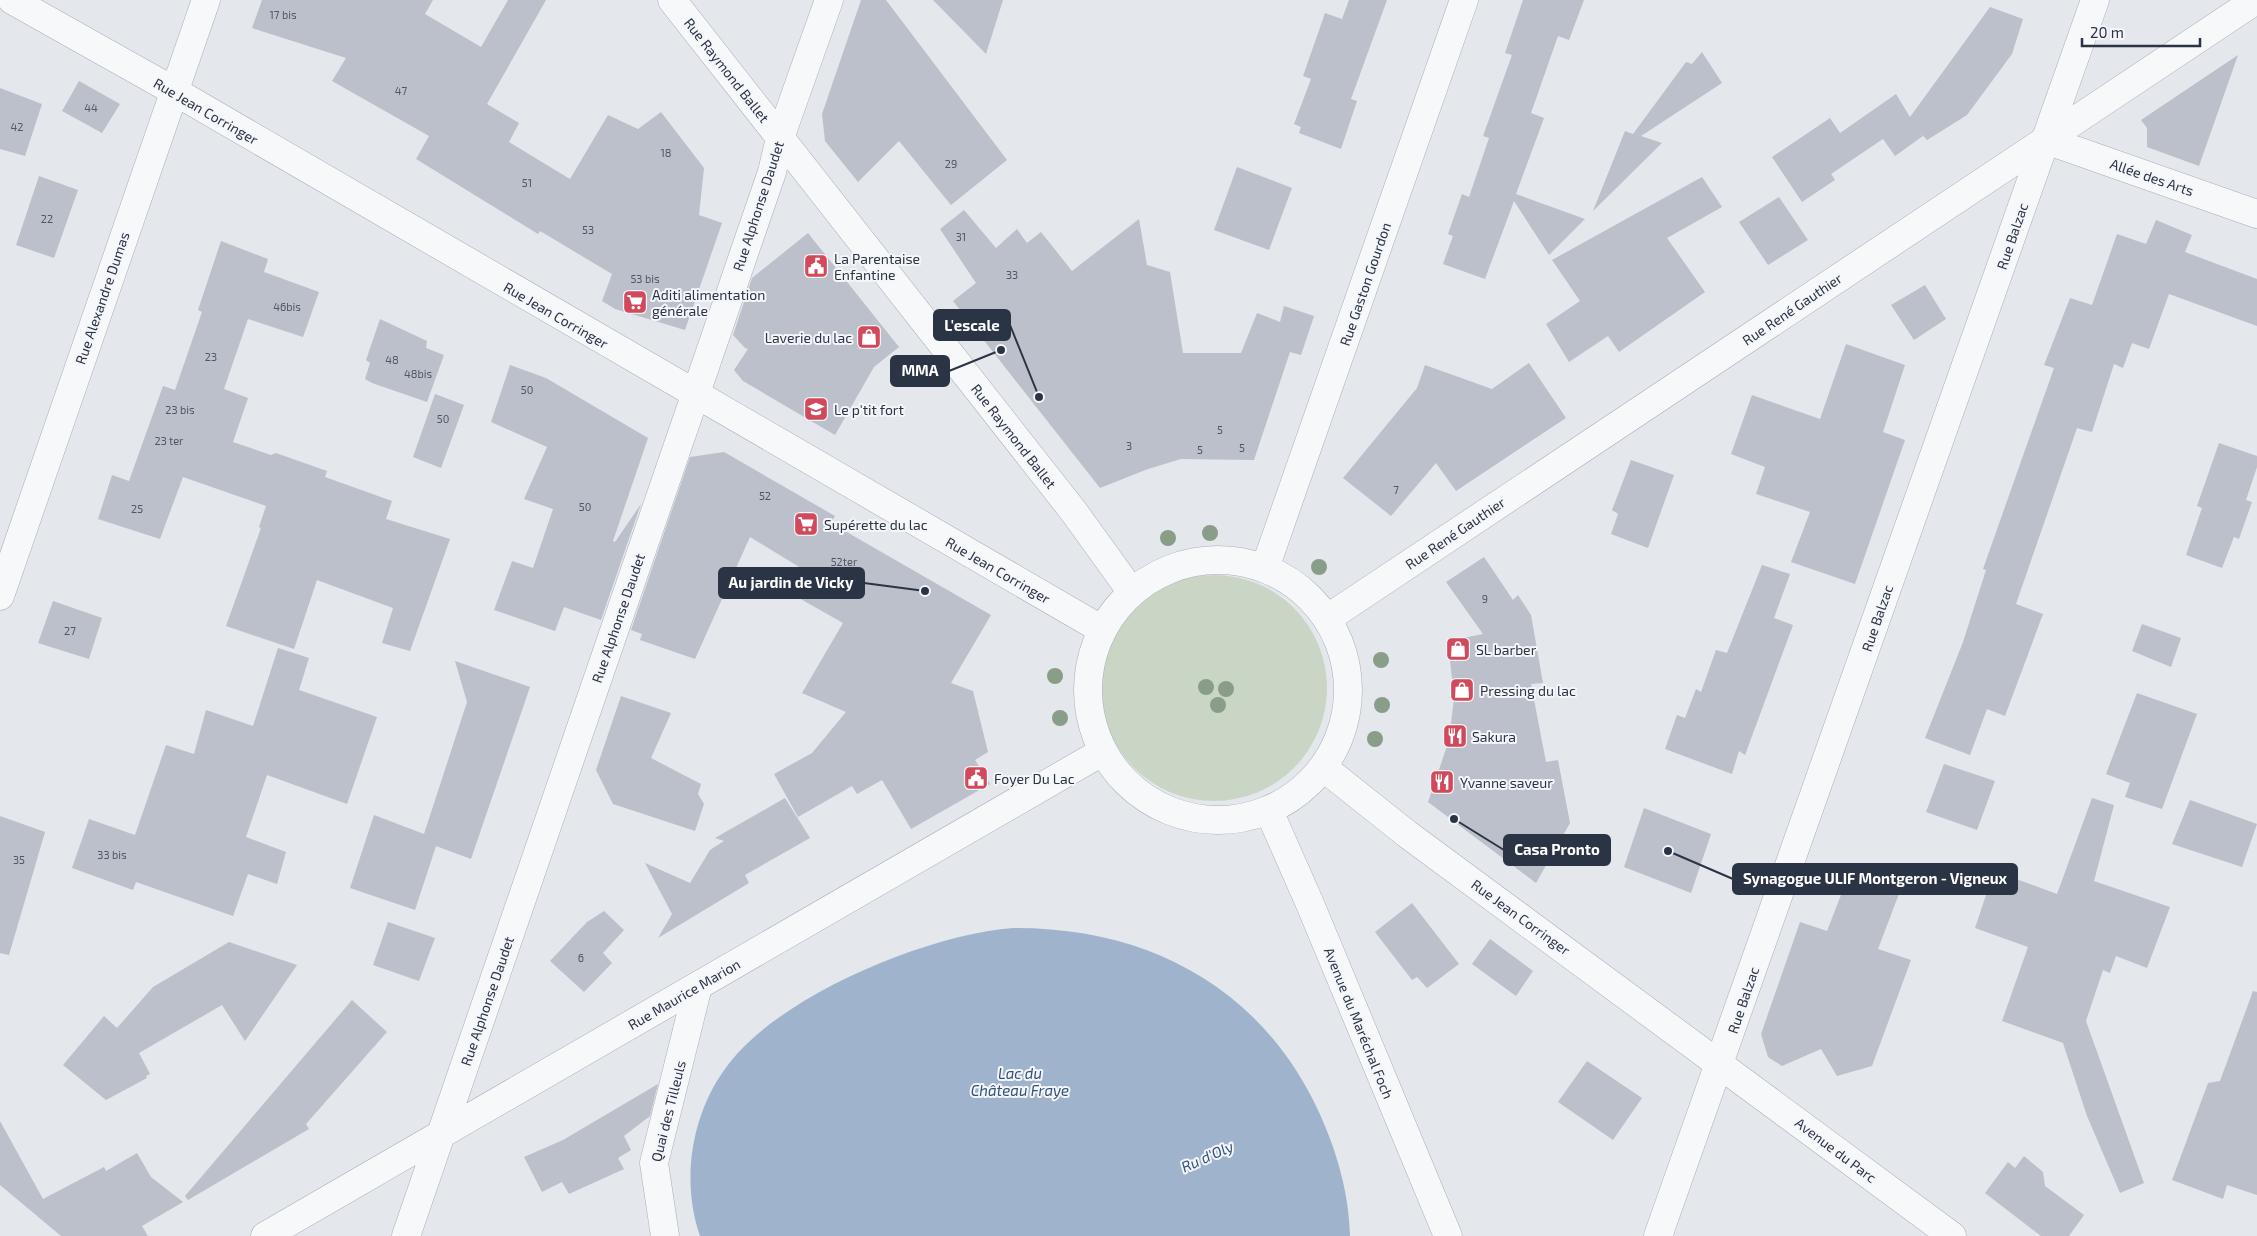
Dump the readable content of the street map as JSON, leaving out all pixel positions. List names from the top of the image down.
{
  "streets": {
    "street": [
      "Rue Raymond Ballet",
      "Rue Jean Corringer",
      "Allée des Arts",
      "Rue Alphonse Daudet",
      "Rue Balzac",
      "Rue Gaston Gourdon",
      "Rue Alexandre Dumas",
      "Rue René Gauthier",
      "Rue Maurice Marion",
      "Avenue du Maréchal Foch",
      "Quai des Tilleuls",
      "Avenue du Parc"
    ]
  },
  "crossings": [
    ["Rue Raymond Ballet", "Rue Alphonse Daudet"],
    ["Rue Jean Corringer", "Rue Alphonse Daudet"],
    ["Rue Jean Corringer", "Rue Balzac"],
    ["Rue Jean Corringer", "Rue Alexandre Dumas"],
    ["Rue Jean Corringer", "Avenue du Parc"],
    ["Allée des Arts", "Rue Balzac"],
    ["Allée des Arts", "Rue René Gauthier"],
    ["Rue Alphonse Daudet", "Rue Maurice Marion"],
    ["Rue Balzac", "Rue René Gauthier"],
    ["Rue Balzac", "Avenue du Parc"],
    ["Rue Maurice Marion", "Quai des Tilleuls"]
  ],
  "water": ["Lac du Château Fraye", "Ru d'Oly"],
  "places": {
    "public building": ["La Parentaise Enfantine", "Foyer Du Lac"],
    "supermarket": ["Aditi alimentation générale", "Supérette du lac"],
    "shop": ["Laverie du lac", "SL barber", "Pressing du lac"],
    "other": [
      "MMA",
      "L'escale",
      "Au jardin de Vicky",
      "Casa Pronto",
      "Synagogue ULIF Montgeron - Vigneux"
    ],
    "school or university": ["Le p'tit fort"],
    "restaurant": ["Sakura", "Yvanne saveur"]
  },
  "house_numbers": [
    "17 bis",
    "47",
    "44",
    "42",
    "18",
    "29",
    "51",
    "22",
    "53",
    "31",
    "33",
    "53 bis",
    "46bis",
    "23",
    "48",
    "48bis",
    "50",
    "23 bis",
    "50",
    "5",
    "23 ter",
    "3",
    "5",
    "5",
    "7",
    "52",
    "50",
    "25",
    "52ter",
    "9",
    "27",
    "33 bis",
    "35",
    "6"
  ],
  "scale_bar": "20 m"
}
